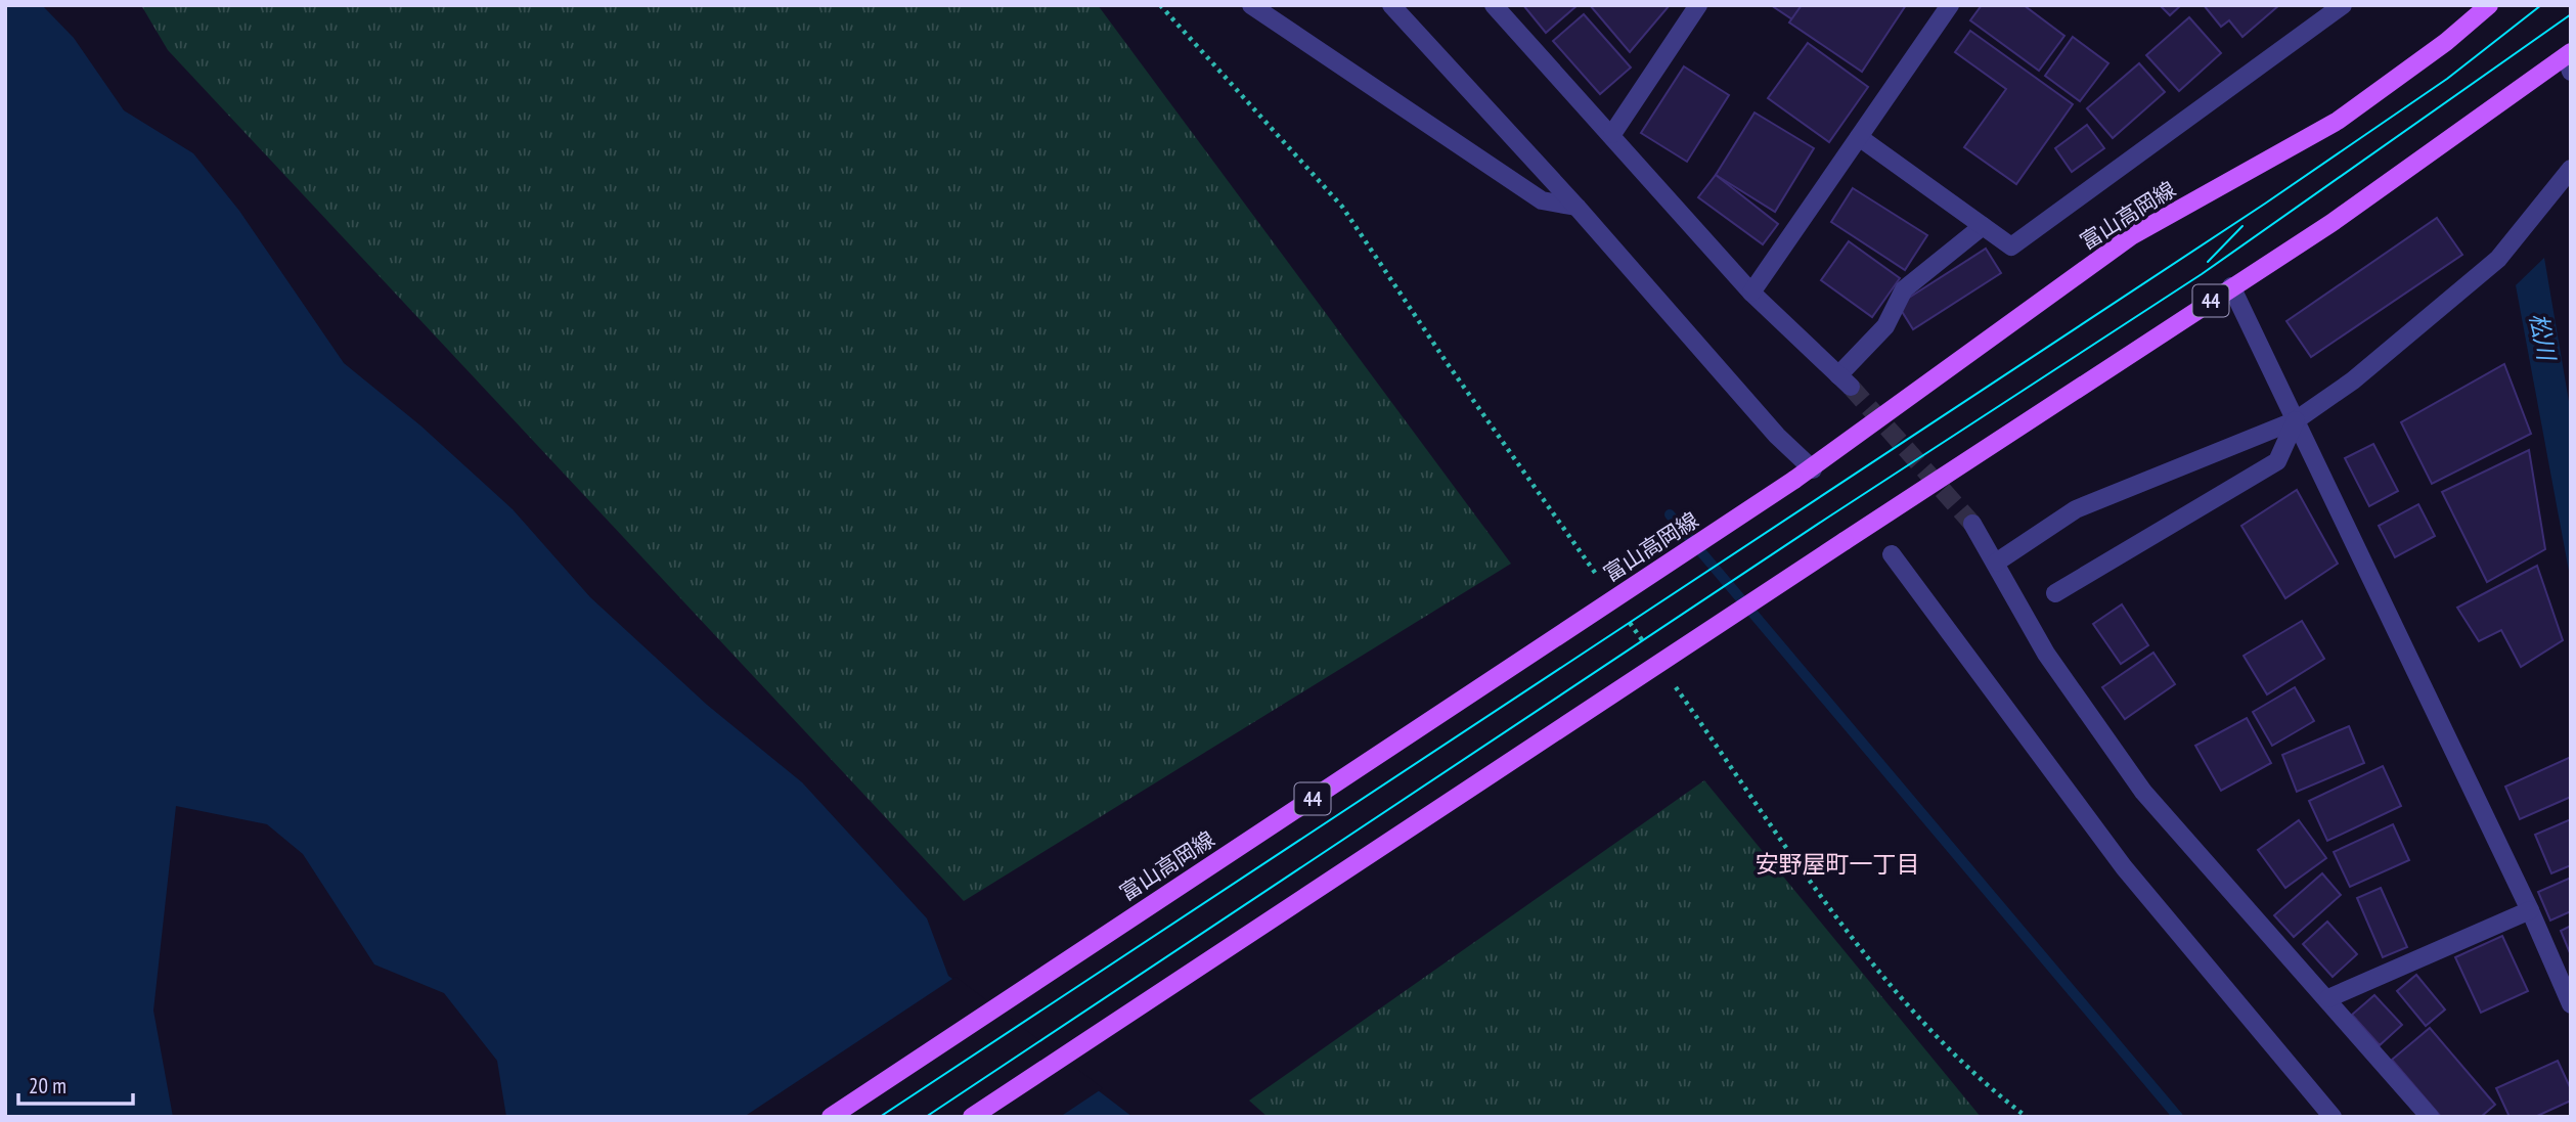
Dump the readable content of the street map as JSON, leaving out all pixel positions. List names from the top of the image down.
{
  "streets": {
    "main road": ["富山高岡線", "44"]
  },
  "districts": ["安野屋町一丁目"],
  "water": ["松川"],
  "scale_bar": "20 m"
}
